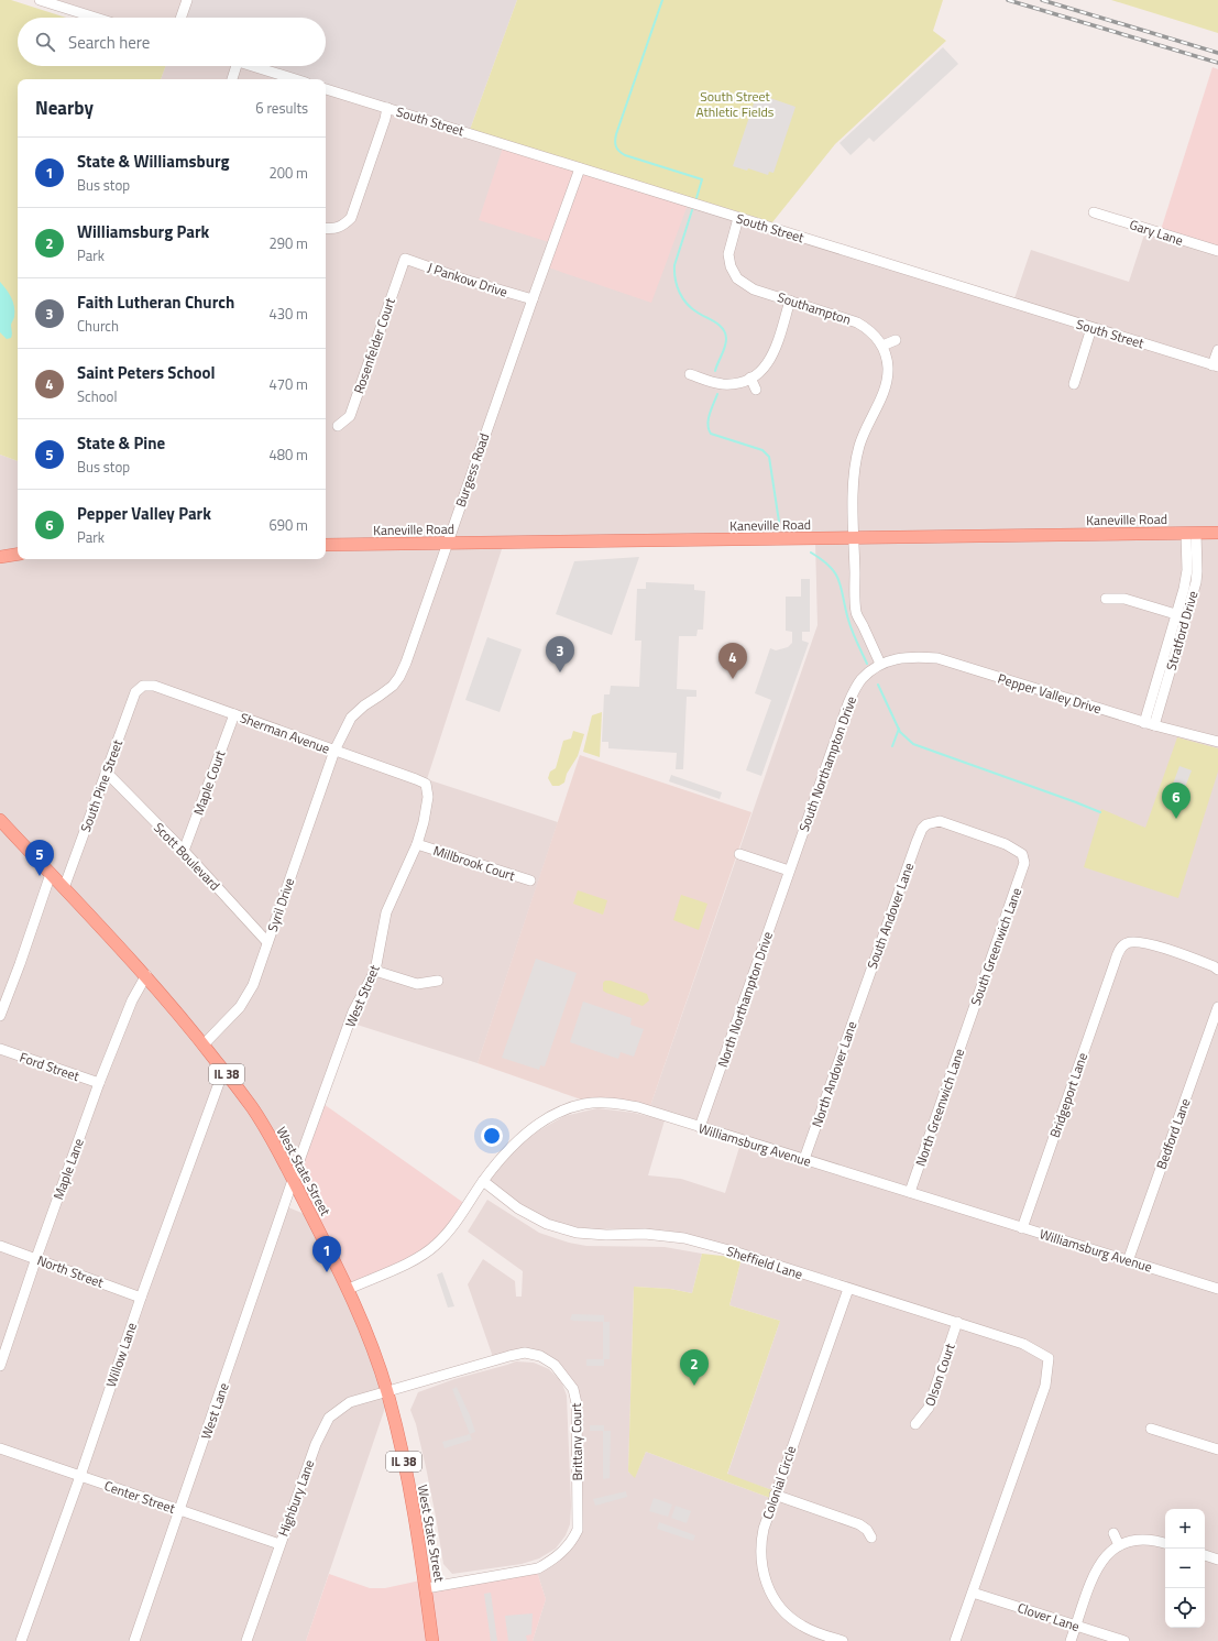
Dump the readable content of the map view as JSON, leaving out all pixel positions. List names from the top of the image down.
{
  "streets": {
    "main road": ["Kaneville Road", "IL 38", "West State Street"],
    "street": [
      "South Street",
      "Gary Lane",
      "J Pankow Drive",
      "Southampton",
      "Rosenfelder Court",
      "Burgess Road",
      "Stratford Drive",
      "Pepper Valley Drive",
      "Sherman Avenue",
      "South Northampton Drive",
      "Maple Court",
      "South Pine Street",
      "Scott Boulevard",
      "Millbrook Court",
      "Syril Drive",
      "South Andover Lane",
      "South Greenwich Lane",
      "West Street",
      "North Northampton Drive",
      "Ford Street",
      "North Andover Lane",
      "Bridgeport Lane",
      "North Greenwich Lane",
      "Bedford Lane",
      "Williamsburg Avenue",
      "Maple Lane",
      "Sheffield Lane",
      "North Street",
      "Willow Lane",
      "Olson Court",
      "West Lane",
      "Brittany Court",
      "Colonial Circle",
      "Center Street",
      "Highbury Lane",
      "Clover Lane"
    ]
  },
  "crossings": [
    ["South Street", "Southampton"],
    ["South Street", "Burgess Road"],
    ["J Pankow Drive", "Rosenfelder Court"],
    ["J Pankow Drive", "Burgess Road"],
    ["Southampton", "Kaneville Road"],
    ["Burgess Road", "Kaneville Road"],
    ["Burgess Road", "Sherman Avenue"],
    ["Burgess Road", "Syril Drive"],
    ["Kaneville Road", "Stratford Drive"],
    ["Stratford Drive", "Pepper Valley Drive"],
    ["Pepper Valley Drive", "South Northampton Drive"],
    ["Sherman Avenue", "Maple Court"],
    ["Sherman Avenue", "South Pine Street"],
    ["Sherman Avenue", "Syril Drive"],
    ["Sherman Avenue", "West Street"],
    ["South Northampton Drive", "North Northampton Drive"],
    ["Maple Court", "Scott Boulevard"],
    ["South Pine Street", "Scott Boulevard"],
    ["South Pine Street", "West State Street"],
    ["Scott Boulevard", "Syril Drive"],
    ["Millbrook Court", "West Street"],
    ["Syril Drive", "West State Street"],
    ["South Andover Lane", "South Greenwich Lane"],
    ["South Andover Lane", "North Andover Lane"],
    ["South Greenwich Lane", "North Greenwich Lane"],
    ["West Street", "West State Street"],
    ["West Street", "West Lane"],
    ["North Northampton Drive", "Williamsburg Avenue"],
    ["Ford Street", "Maple Lane"],
    ["North Andover Lane", "Williamsburg Avenue"],
    ["Bridgeport Lane", "Williamsburg Avenue"],
    ["North Greenwich Lane", "Williamsburg Avenue"],
    ["Bedford Lane", "Williamsburg Avenue"],
    ["Williamsburg Avenue", "West State Street"],
    ["Williamsburg Avenue", "Sheffield Lane"],
    ["Maple Lane", "West State Street"],
    ["Maple Lane", "North Street"],
    ["West State Street", "Willow Lane"],
    ["West State Street", "West Lane"],
    ["West State Street", "Brittany Court"],
    ["West State Street", "Highbury Lane"],
    ["Sheffield Lane", "Olson Court"],
    ["Sheffield Lane", "Colonial Circle"],
    ["Sheffield Lane", "Clover Lane"],
    ["North Street", "Willow Lane"],
    ["Willow Lane", "Center Street"],
    ["West Lane", "Center Street"],
    ["Brittany Court", "Highbury Lane"],
    ["Center Street", "Highbury Lane"]
  ],
  "parks": ["South Street Athletic Fields"],
  "page": {
    "search": "Search here",
    "heading": ["Nearby", "6 results"],
    "list": [
      {
        "mark": "1",
        "name": "State & Williamsburg",
        "note": "Bus stop",
        "value": "200 m"
      },
      {
        "mark": "2",
        "name": "Williamsburg Park",
        "note": "Park",
        "value": "290 m"
      },
      {
        "mark": "3",
        "name": "Faith Lutheran Church",
        "note": "Church",
        "value": "430 m"
      },
      {
        "mark": "4",
        "name": "Saint Peters School",
        "note": "School",
        "value": "470 m"
      },
      {
        "mark": "5",
        "name": "State & Pine",
        "note": "Bus stop",
        "value": "480 m"
      },
      {
        "mark": "6",
        "name": "Pepper Valley Park",
        "note": "Park",
        "value": "690 m"
      }
    ],
    "pins": [
      "3",
      "4",
      "6",
      "5",
      "1",
      "2"
    ],
    "map_buttons": ["+", "−"]
  }
}
